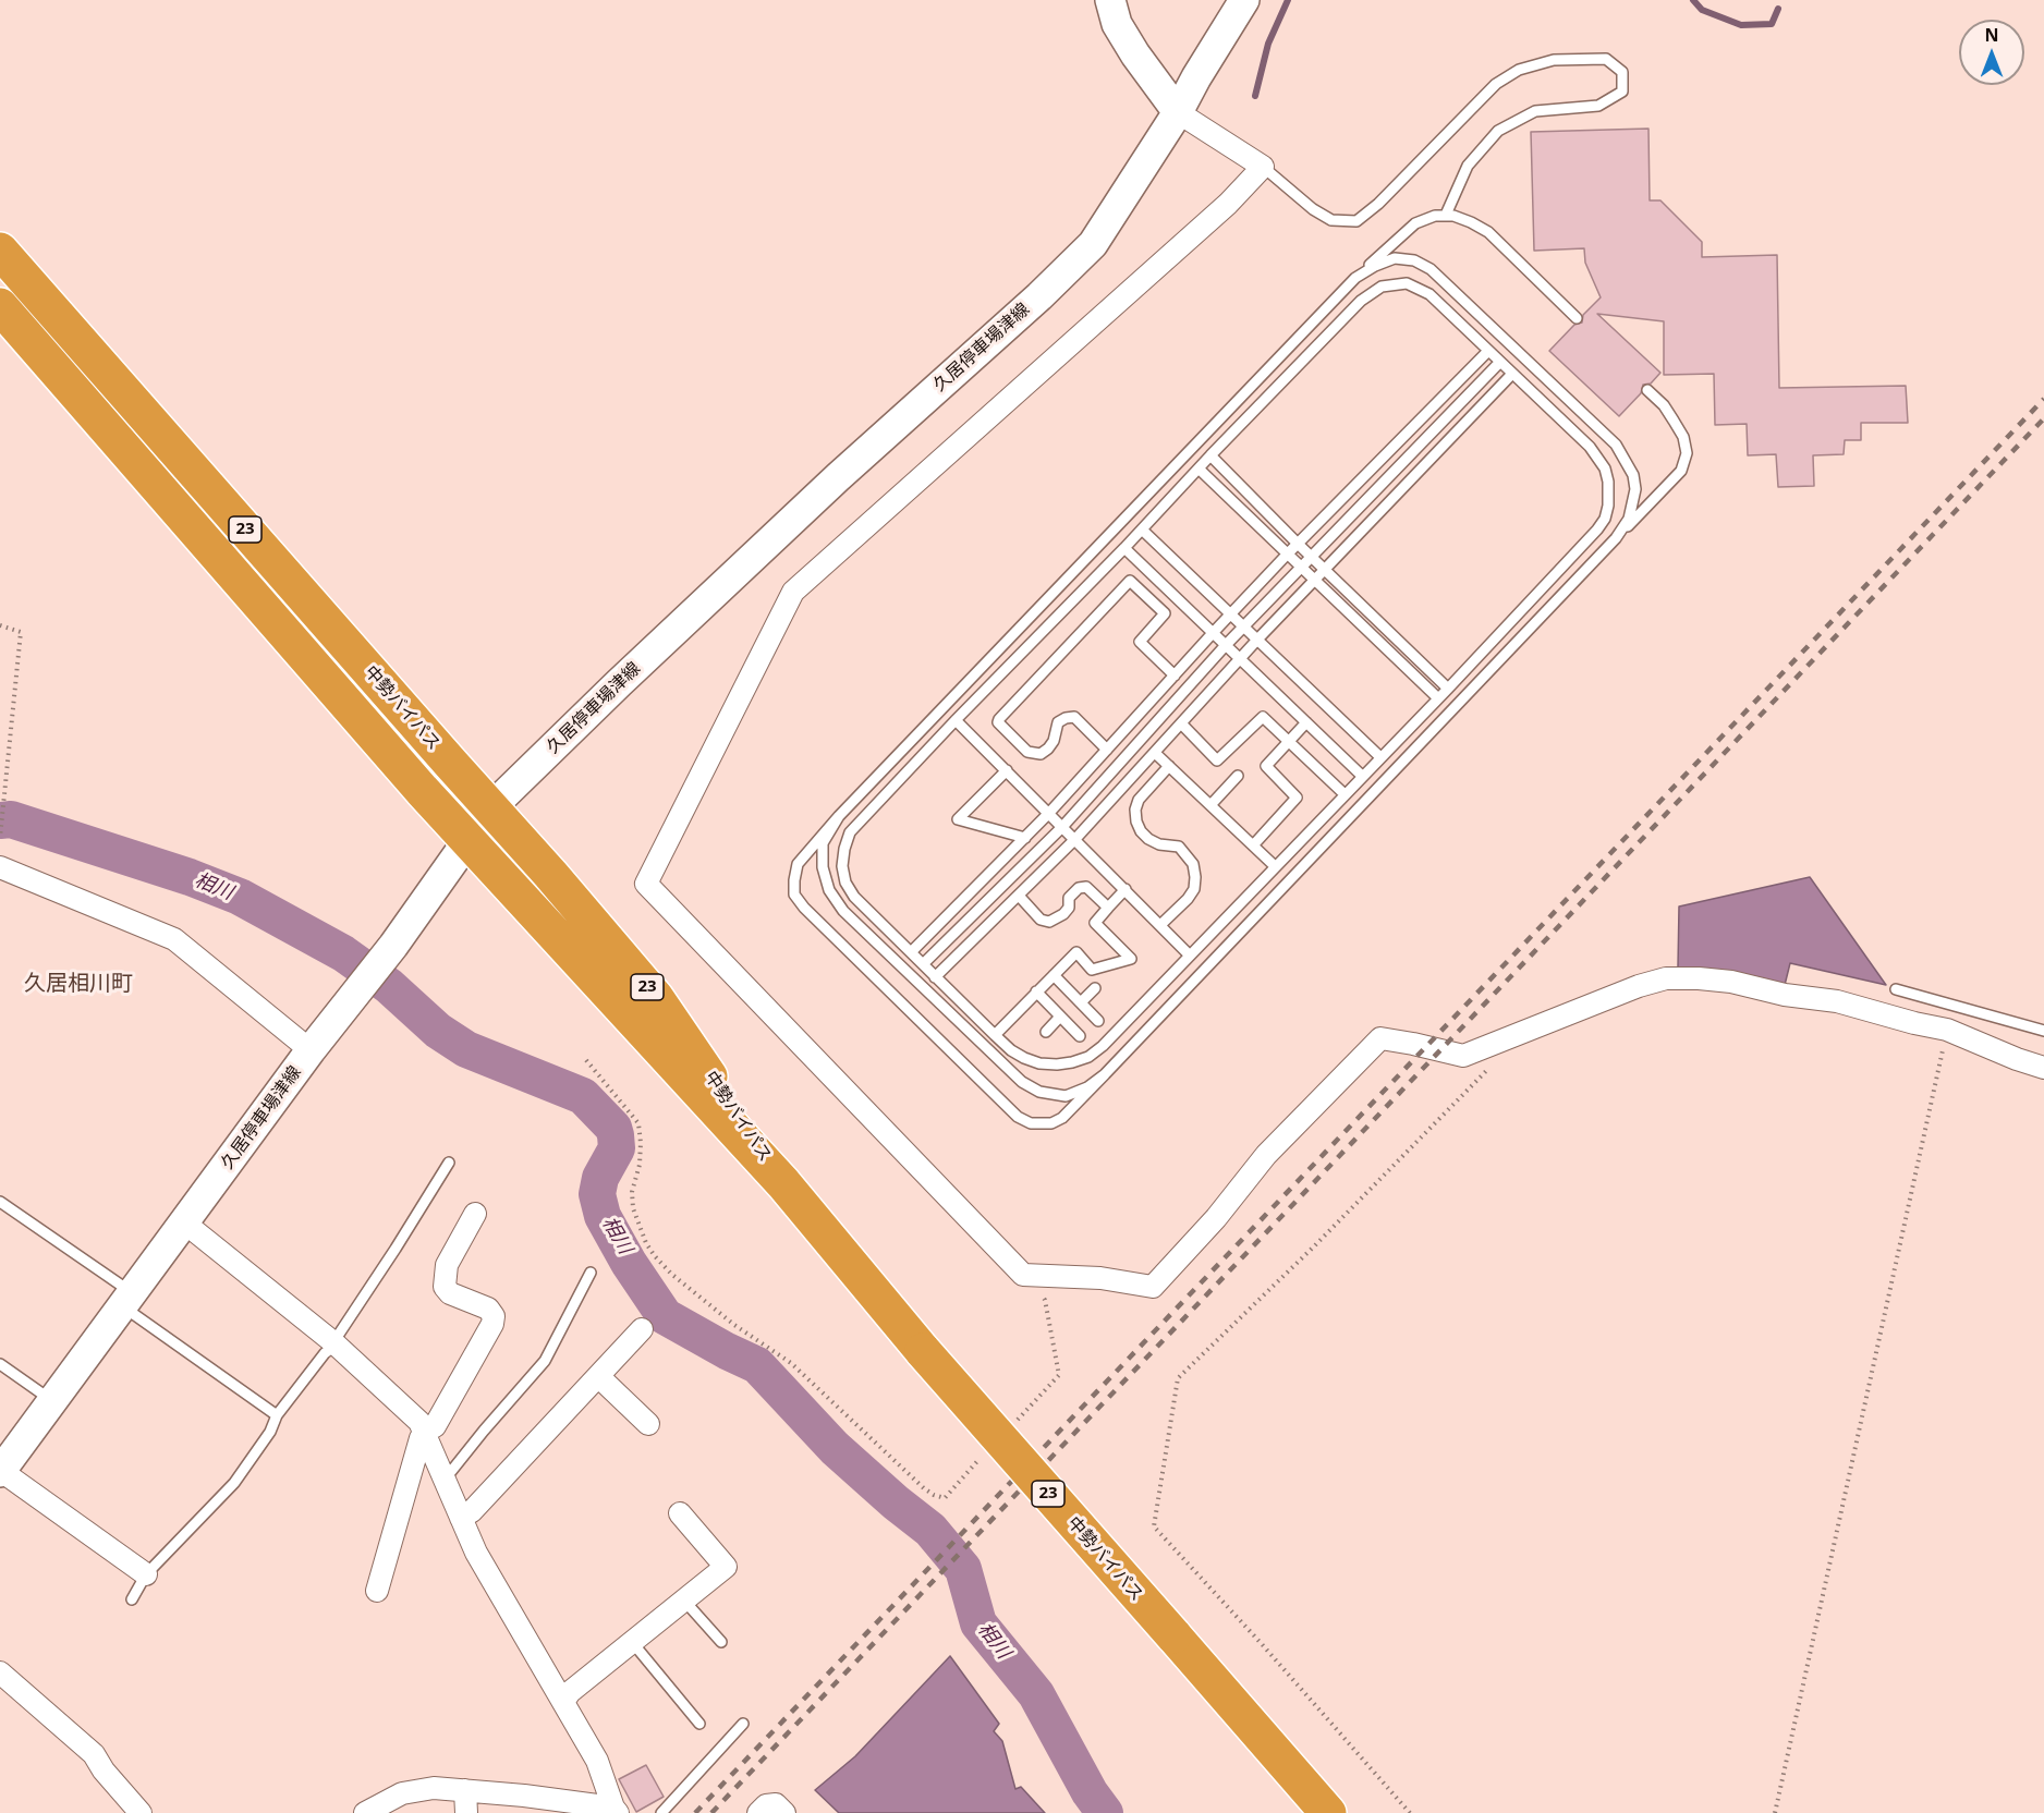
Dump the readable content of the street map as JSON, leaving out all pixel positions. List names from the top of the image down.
{
  "streets": {
    "highway": ["23", "中勢バイパス"],
    "main road": ["久居停車場津線"]
  },
  "crossings": [
    ["久居停車場津線", "中勢バイパス"]
  ],
  "districts": ["久居相川町"],
  "water": ["相川"],
  "north": "top"
}
